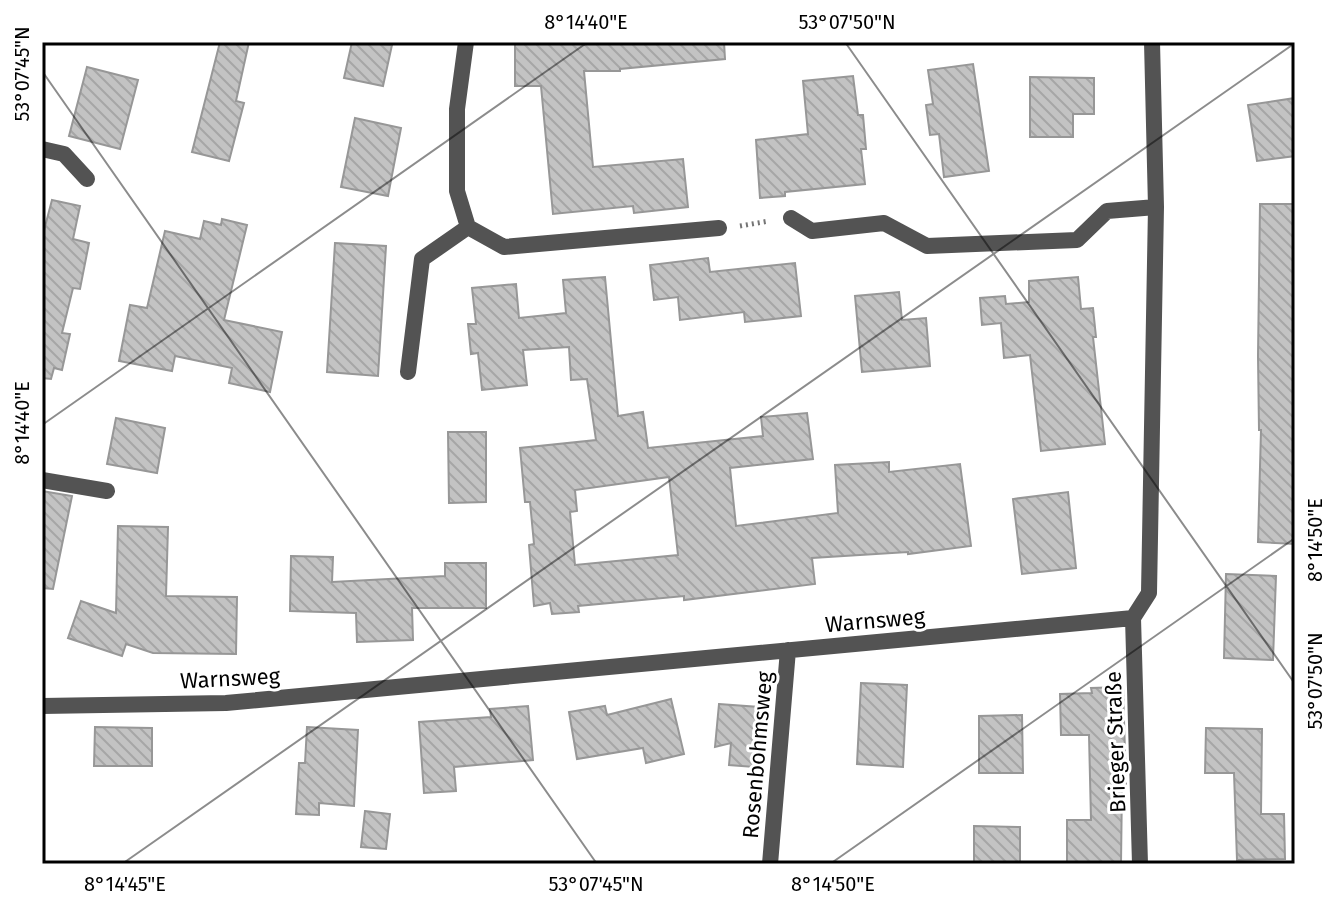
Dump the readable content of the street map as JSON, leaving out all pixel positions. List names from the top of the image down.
{
  "streets": {
    "street": ["Warnsweg", "Brieger Straße", "Rosenbohmsweg"]
  },
  "crossings": [
    ["Warnsweg", "Brieger Straße"],
    ["Warnsweg", "Rosenbohmsweg"]
  ],
  "coordinates": [
    "8°14'40\"E",
    "53°07'50\"N",
    "53°07'45\"N",
    "8°14'50\"E",
    "8°14'45\"E"
  ]
}
